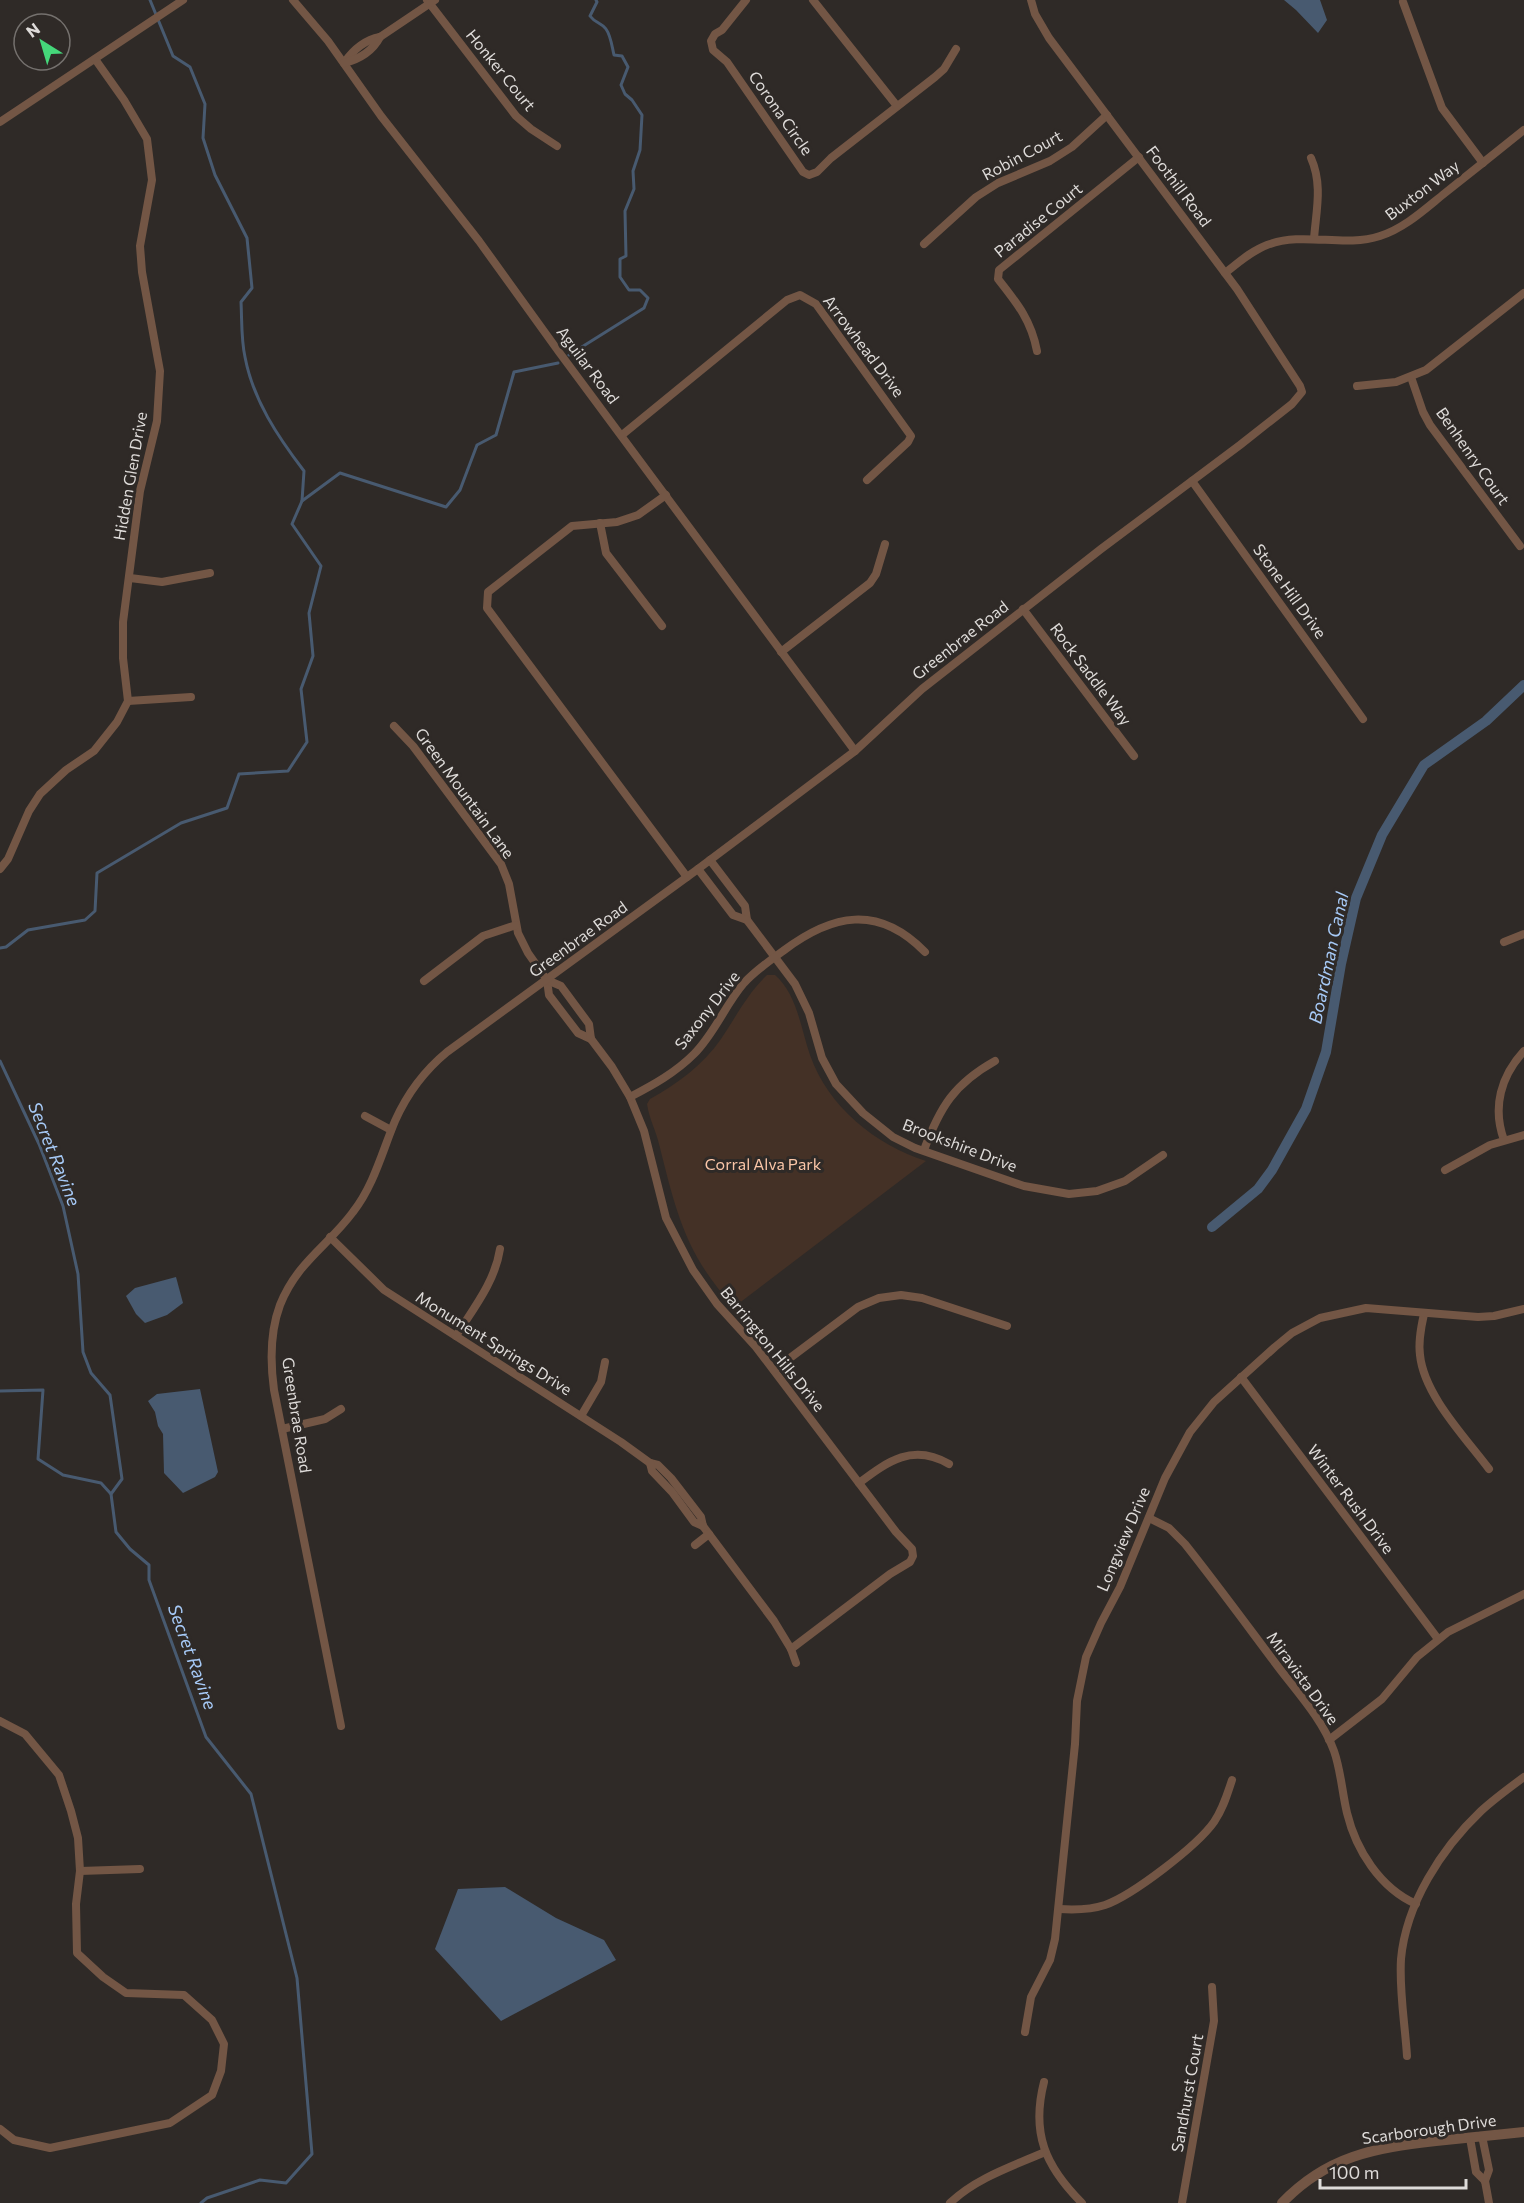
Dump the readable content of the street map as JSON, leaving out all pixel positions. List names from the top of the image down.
{
  "streets": {
    "street": [
      "Honker Court",
      "Corona Circle",
      "Robin Court",
      "Foothill Road",
      "Buxton Way",
      "Paradise Court",
      "Arrowhead Drive",
      "Aguilar Road",
      "Benhenry Court",
      "Hidden Glen Drive",
      "Stone Hill Drive",
      "Greenbrae Road",
      "Rock Saddle Way",
      "Green Mountain Lane",
      "Saxony Drive",
      "Brookshire Drive",
      "Monument Springs Drive",
      "Barrington Hills Drive",
      "Winter Rush Drive",
      "Longview Drive",
      "Miravista Drive",
      "Sandhurst Court",
      "Scarborough Drive"
    ]
  },
  "crossings": [
    ["Robin Court", "Foothill Road"],
    ["Foothill Road", "Buxton Way"],
    ["Foothill Road", "Paradise Court"],
    ["Foothill Road", "Greenbrae Road"],
    ["Arrowhead Drive", "Aguilar Road"],
    ["Aguilar Road", "Greenbrae Road"],
    ["Stone Hill Drive", "Greenbrae Road"],
    ["Greenbrae Road", "Rock Saddle Way"],
    ["Greenbrae Road", "Green Mountain Lane"],
    ["Greenbrae Road", "Brookshire Drive"],
    ["Greenbrae Road", "Monument Springs Drive"],
    ["Greenbrae Road", "Barrington Hills Drive"],
    ["Green Mountain Lane", "Barrington Hills Drive"],
    ["Saxony Drive", "Brookshire Drive"],
    ["Saxony Drive", "Barrington Hills Drive"],
    ["Monument Springs Drive", "Barrington Hills Drive"],
    ["Winter Rush Drive", "Longview Drive"],
    ["Longview Drive", "Miravista Drive"]
  ],
  "water": ["Boardman Canal", "Secret Ravine"],
  "parks": ["Corral Alva Park"],
  "scale_bar": "100 m",
  "north": "top left"
}
